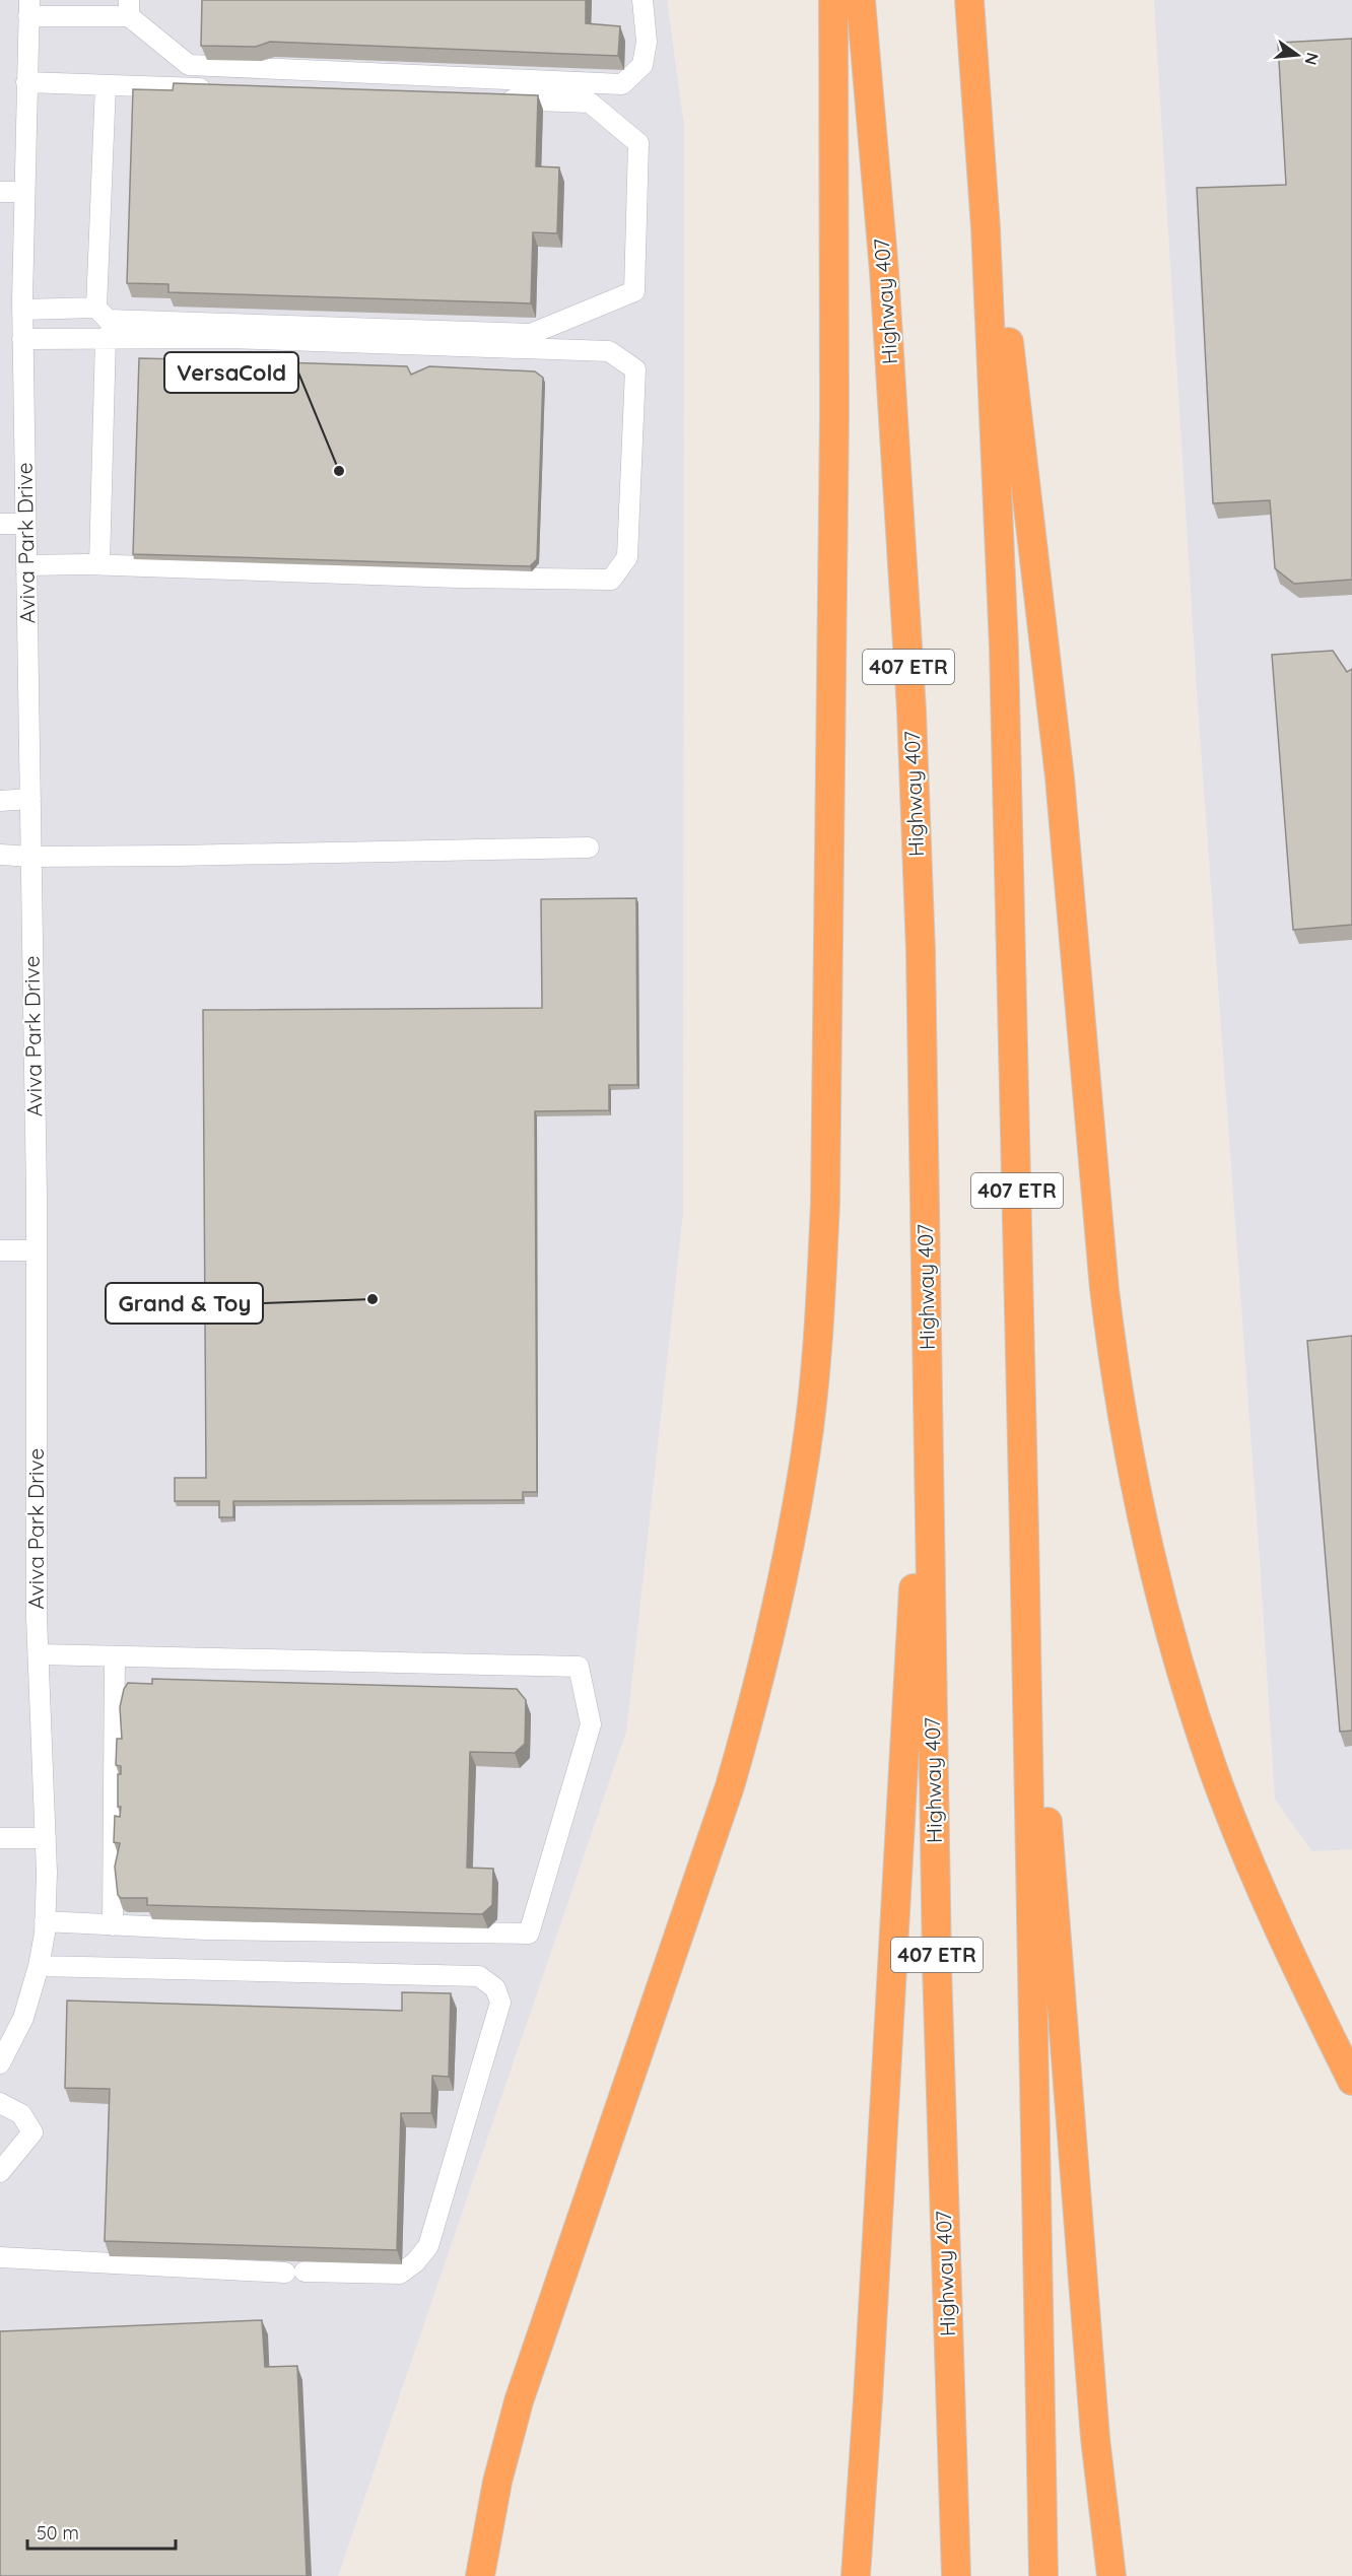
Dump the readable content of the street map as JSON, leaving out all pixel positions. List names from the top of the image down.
{
  "streets": {
    "highway": ["Highway 407", "407 ETR"],
    "street": ["Aviva Park Drive"]
  },
  "places": ["VersaCold", "Grand & Toy"],
  "scale_bar": "50 m",
  "north": "right"
}
